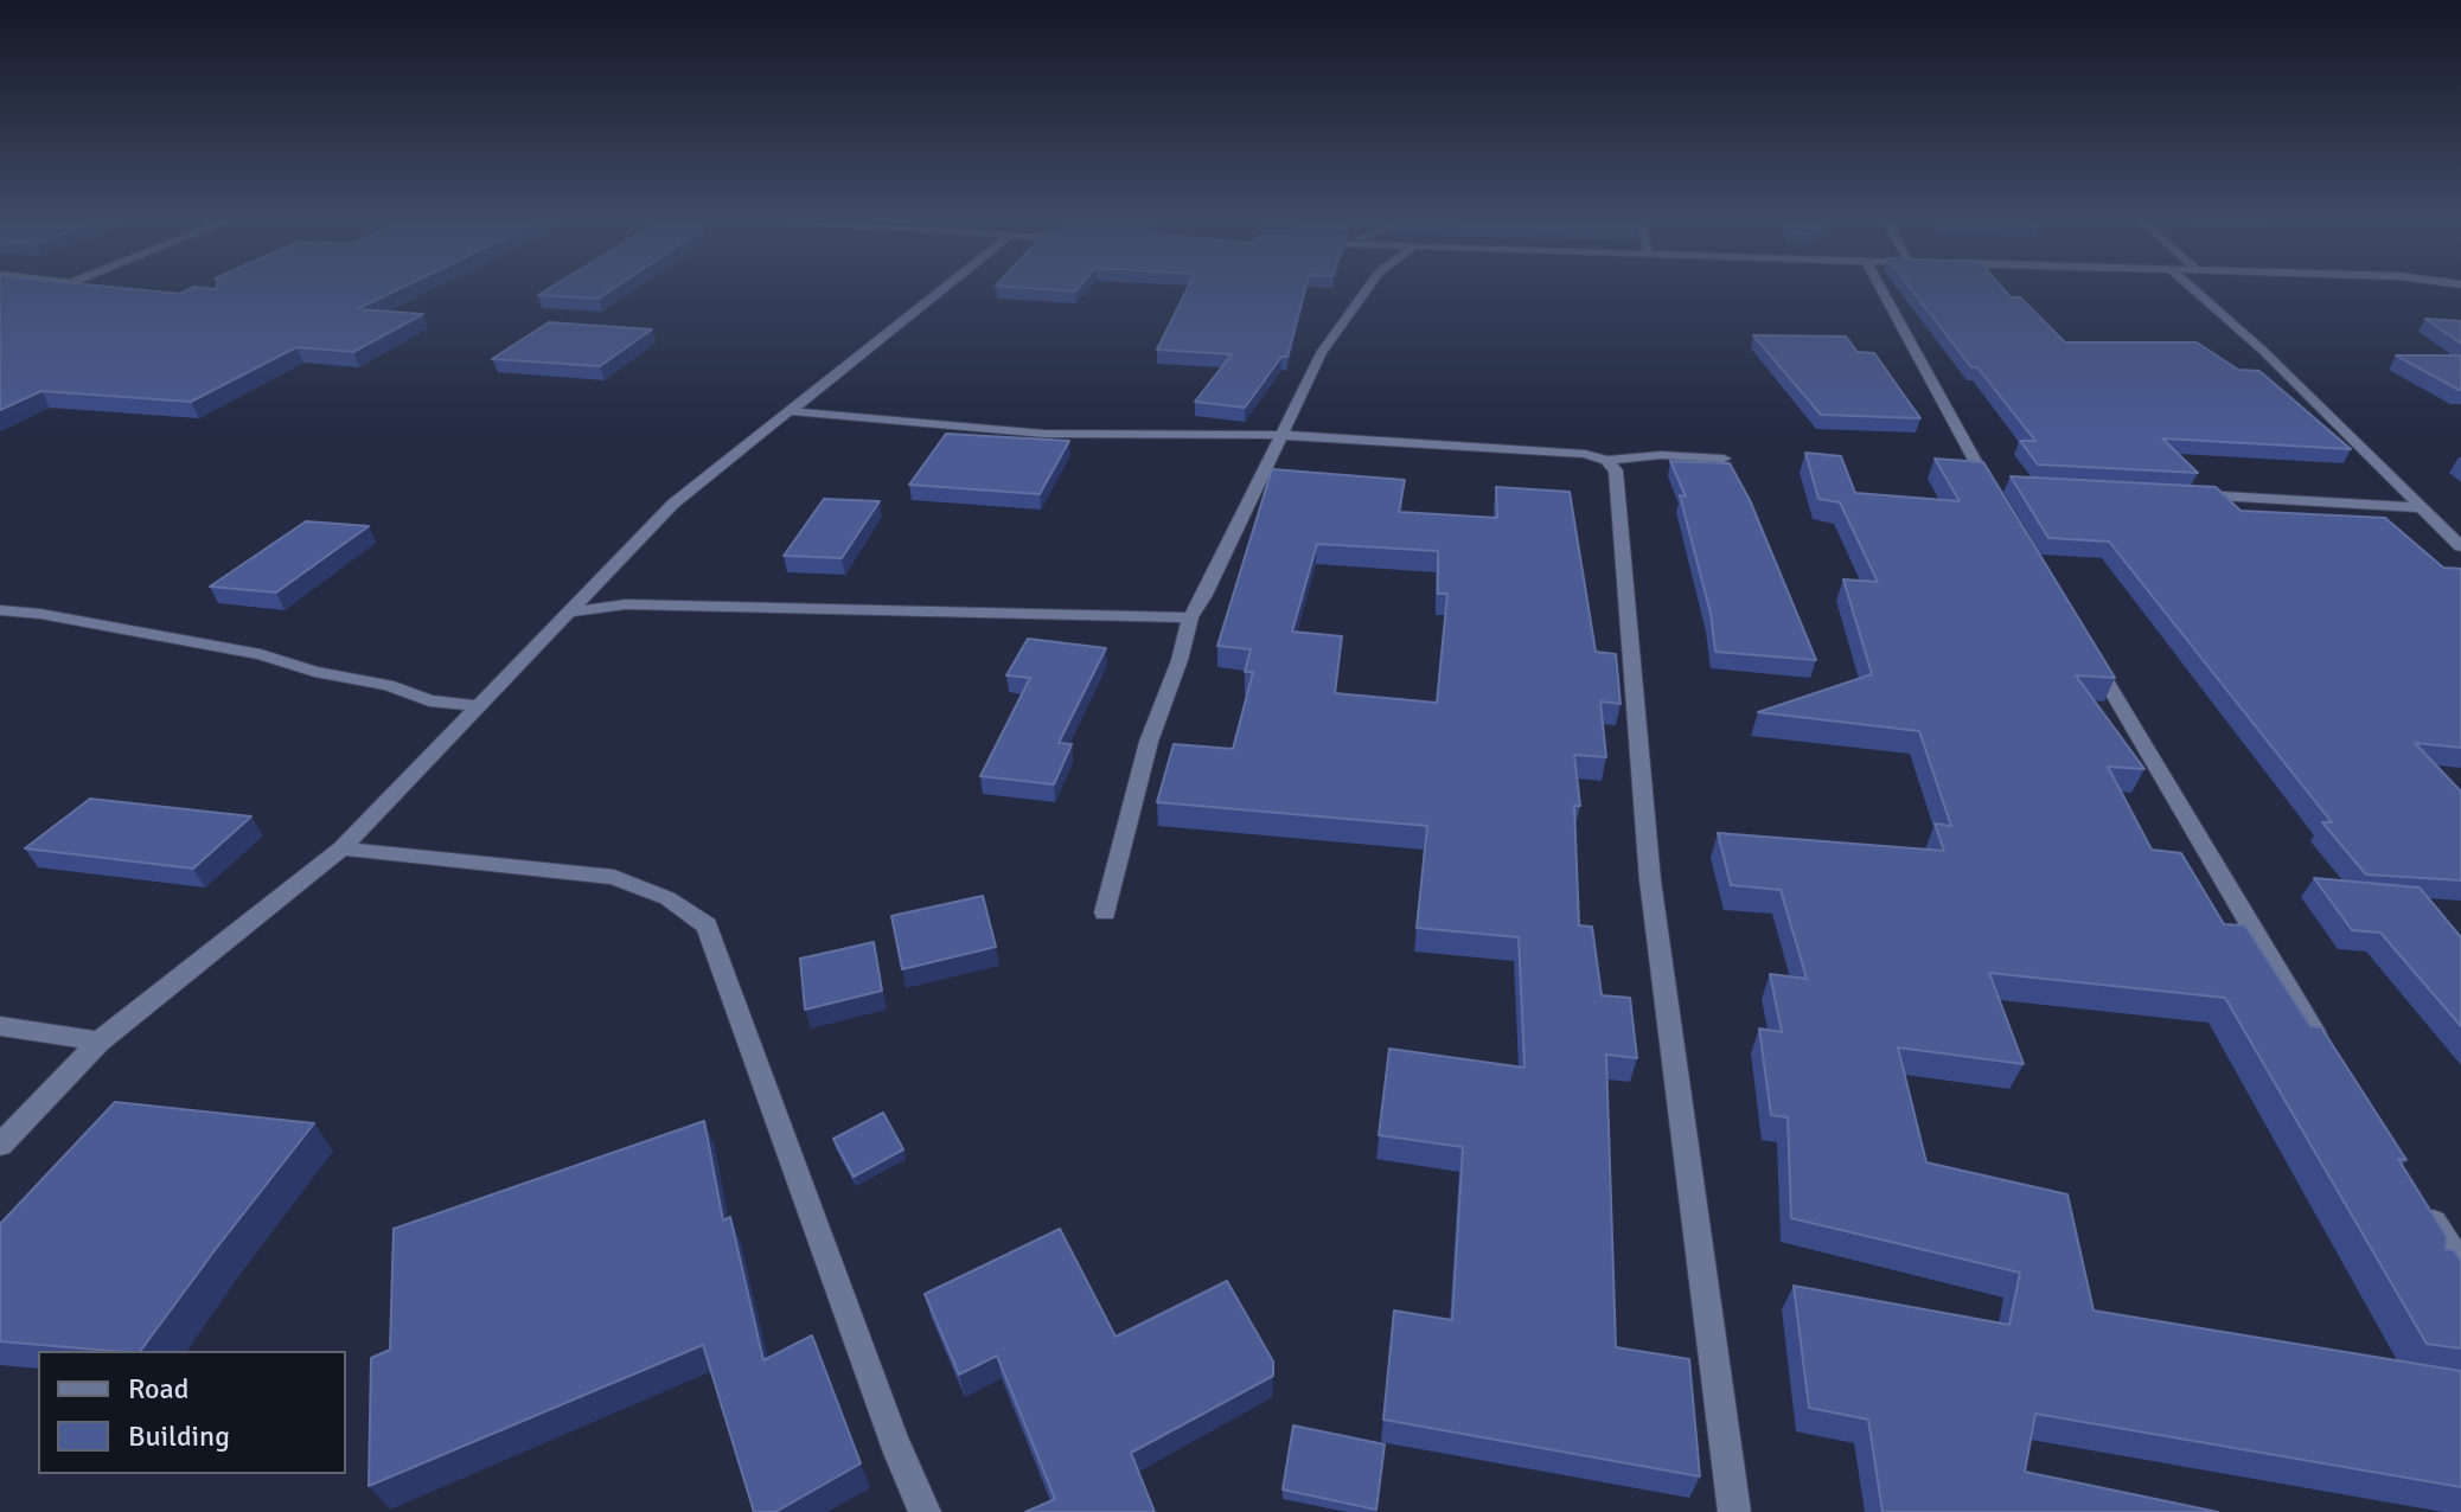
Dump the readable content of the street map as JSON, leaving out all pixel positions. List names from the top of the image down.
{
  "legend": ["Road", "Building"]
}
